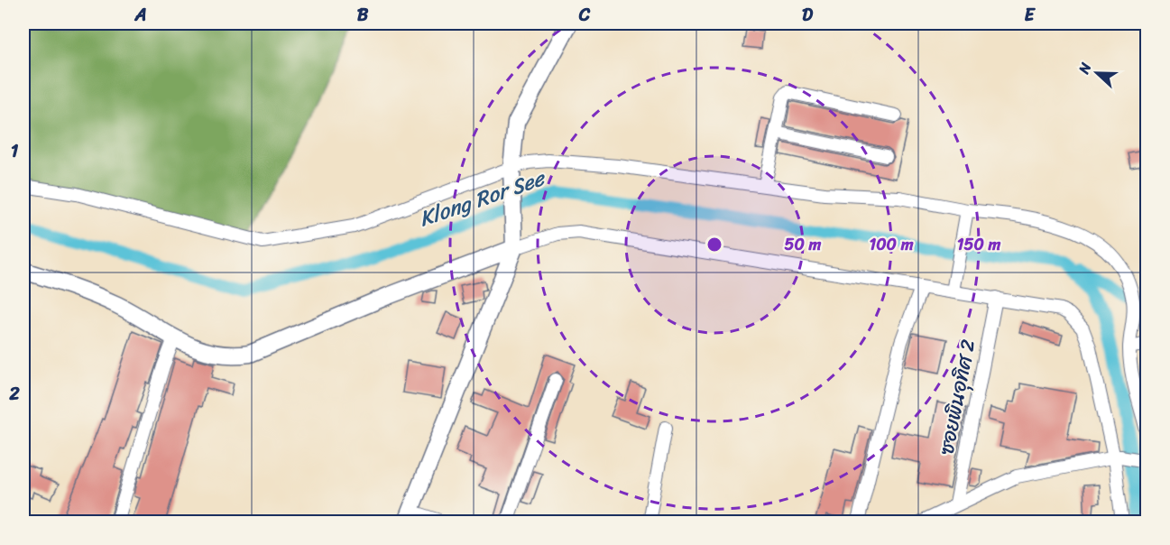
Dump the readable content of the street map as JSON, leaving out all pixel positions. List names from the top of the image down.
{
  "streets": {
    "street": ["ซอยพินอุทิศ 2"]
  },
  "water": ["Klong Ror See"],
  "north": "left",
  "grid": {
    "columns": [
      "A",
      "B",
      "C",
      "D",
      "E"
    ],
    "rows": ["1", "2"]
  },
  "rings": ["50 m", "100 m", "150 m"]
}
